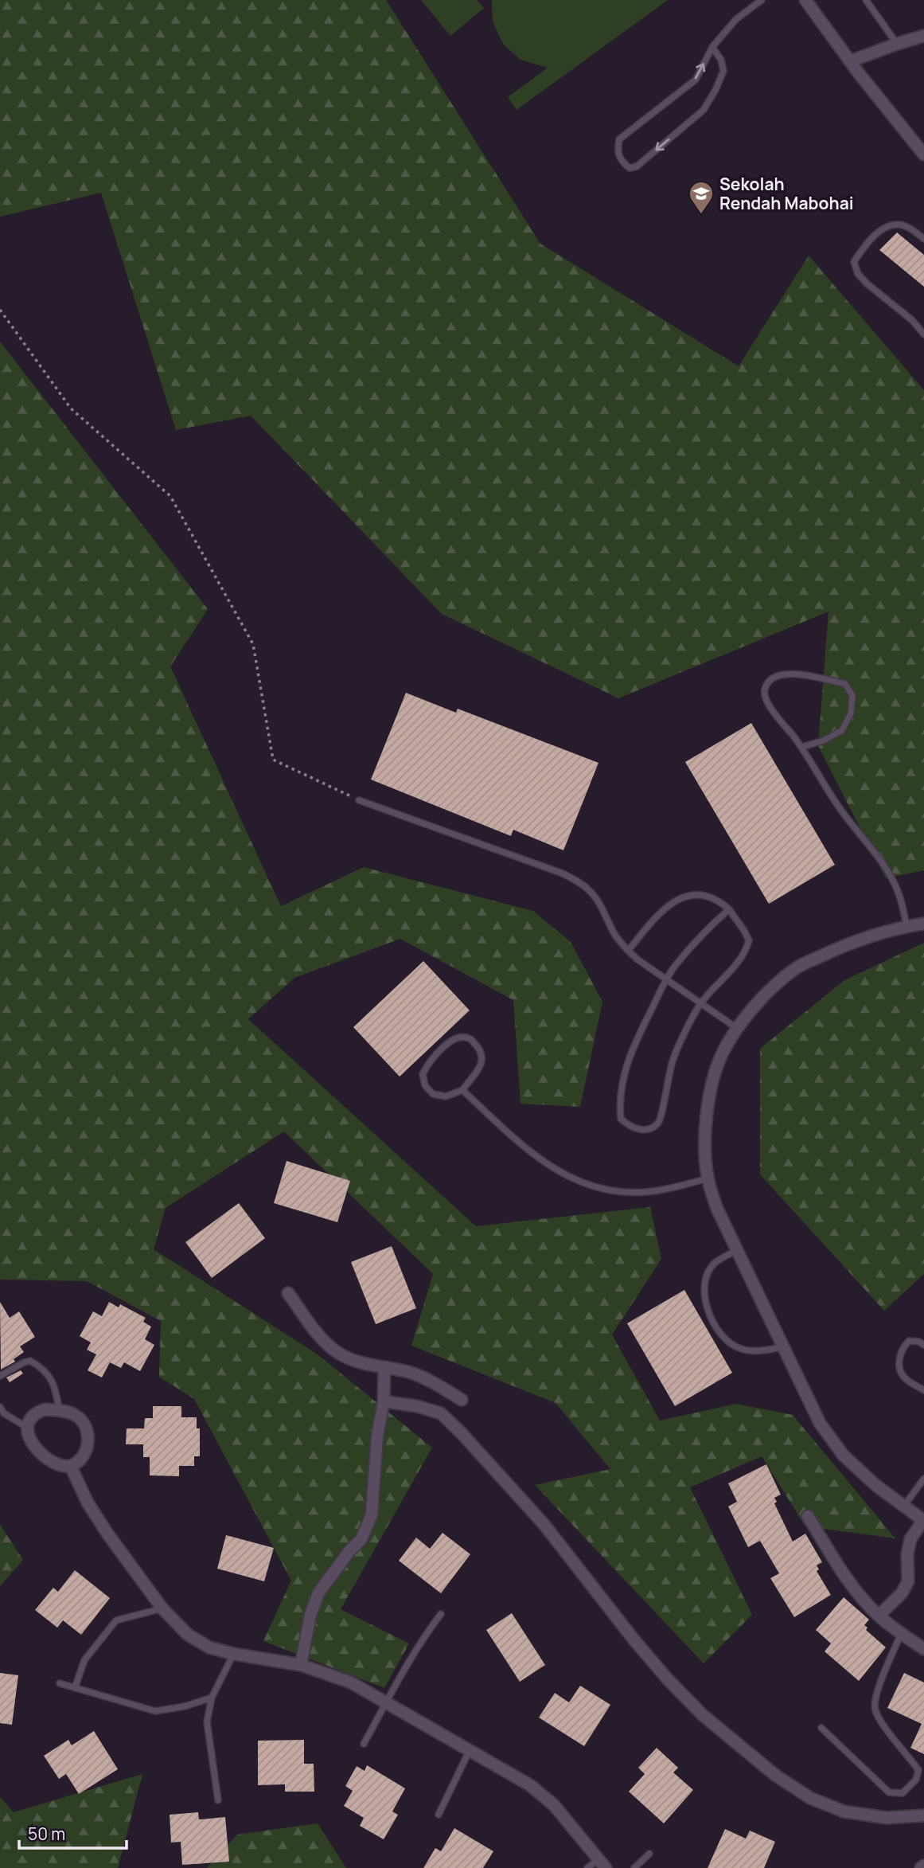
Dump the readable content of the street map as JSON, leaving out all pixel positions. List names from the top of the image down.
{
  "places": {
    "school or university": ["Sekolah Rendah Mabohai"]
  },
  "scale_bar": "50 m"
}
